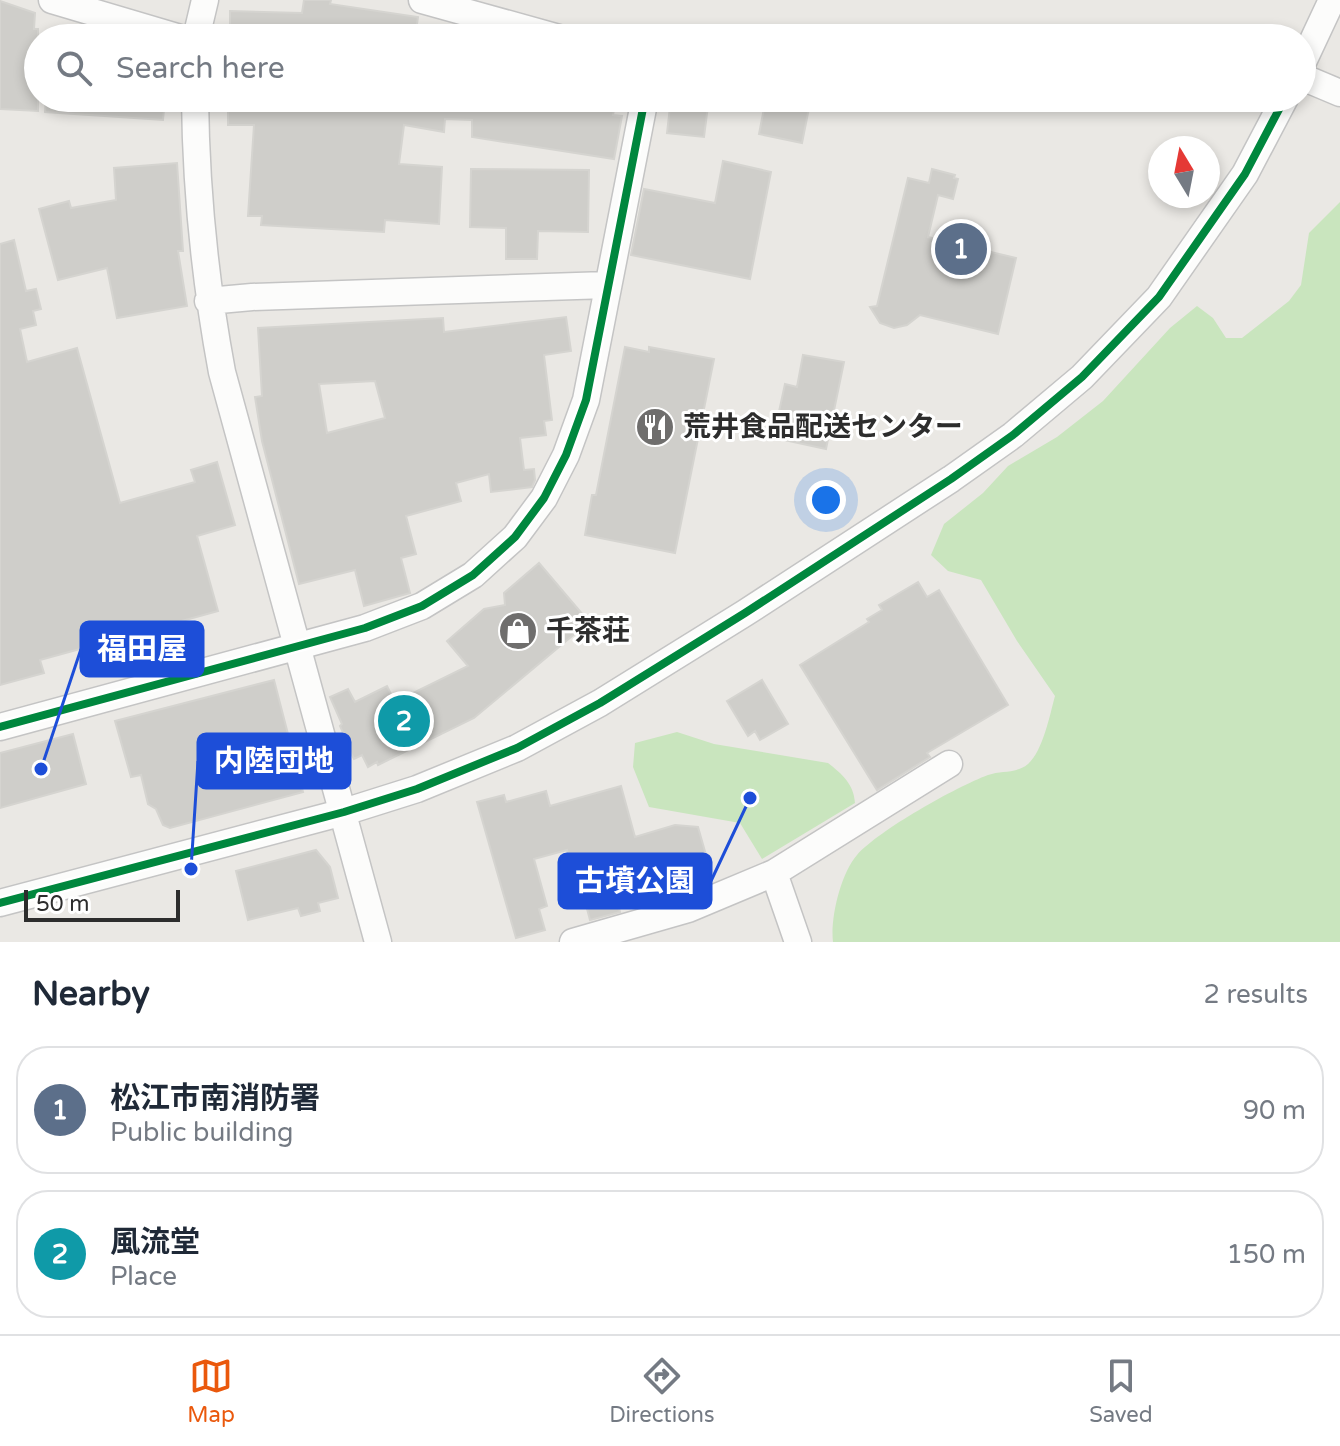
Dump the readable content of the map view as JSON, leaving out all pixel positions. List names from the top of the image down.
{
  "places": {
    "restaurant": ["荒井食品配送センター"],
    "shop": ["千茶荘"],
    "other": ["福田屋", "古墳公園", "内陸団地"]
  },
  "scale_bar": "50 m",
  "north": "top",
  "page": {
    "search": "Search here",
    "pins": ["1", "2"],
    "scale": "50 m",
    "heading": ["Nearby", "2 results"],
    "list": [
      {
        "mark": "1",
        "name": "松江市南消防署",
        "note": "Public building",
        "value": "90 m"
      },
      {
        "mark": "2",
        "name": "風流堂",
        "note": "Place",
        "value": "150 m"
      }
    ],
    "nav": ["Map", "Directions", "Saved"]
  }
}
